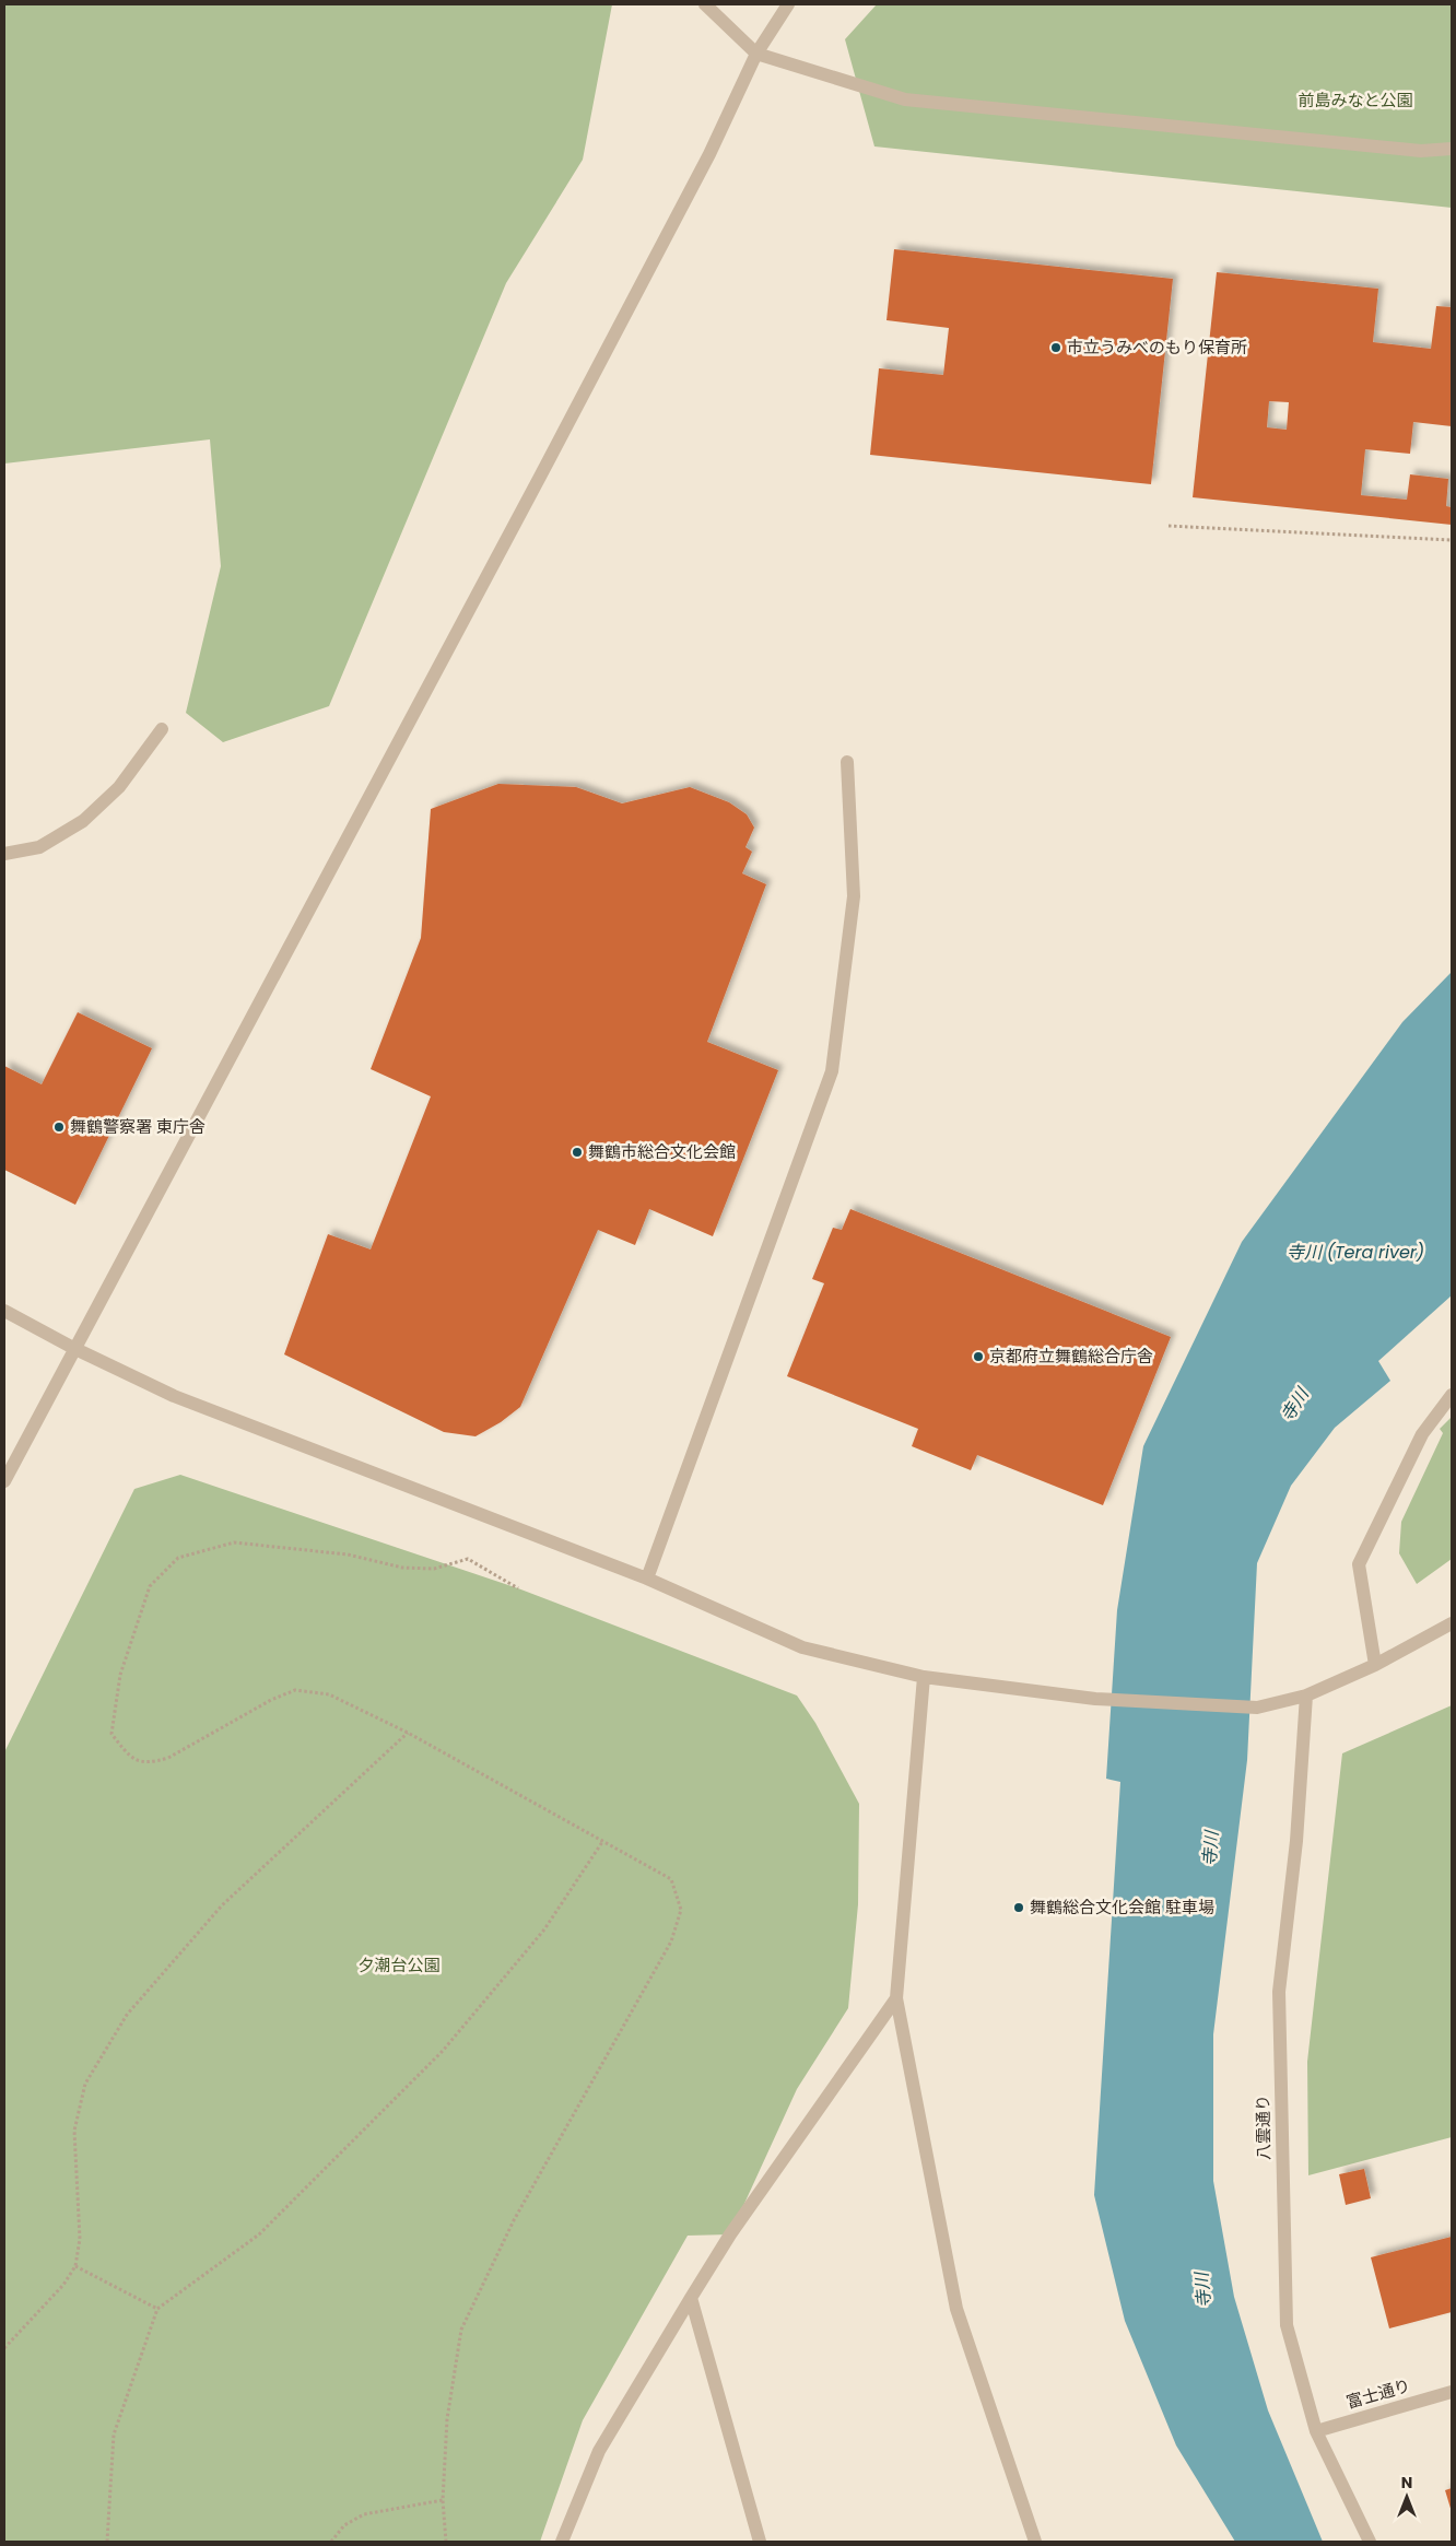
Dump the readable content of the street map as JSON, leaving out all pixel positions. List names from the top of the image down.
{
  "streets": {
    "street": ["八雲通り", "富士通り"]
  },
  "crossings": [
    ["八雲通り", "富士通り"]
  ],
  "water": ["寺川 (Tera river)", "寺川"],
  "parks": ["前島みなと公園", "夕潮台公園"],
  "places": [
    "市立うみべのもり保育所",
    "舞鶴警察署 東庁舎",
    "舞鶴市総合文化会館",
    "京都府立舞鶴総合庁舎",
    "舞鶴総合文化会館 駐車場"
  ],
  "north": "top"
}
